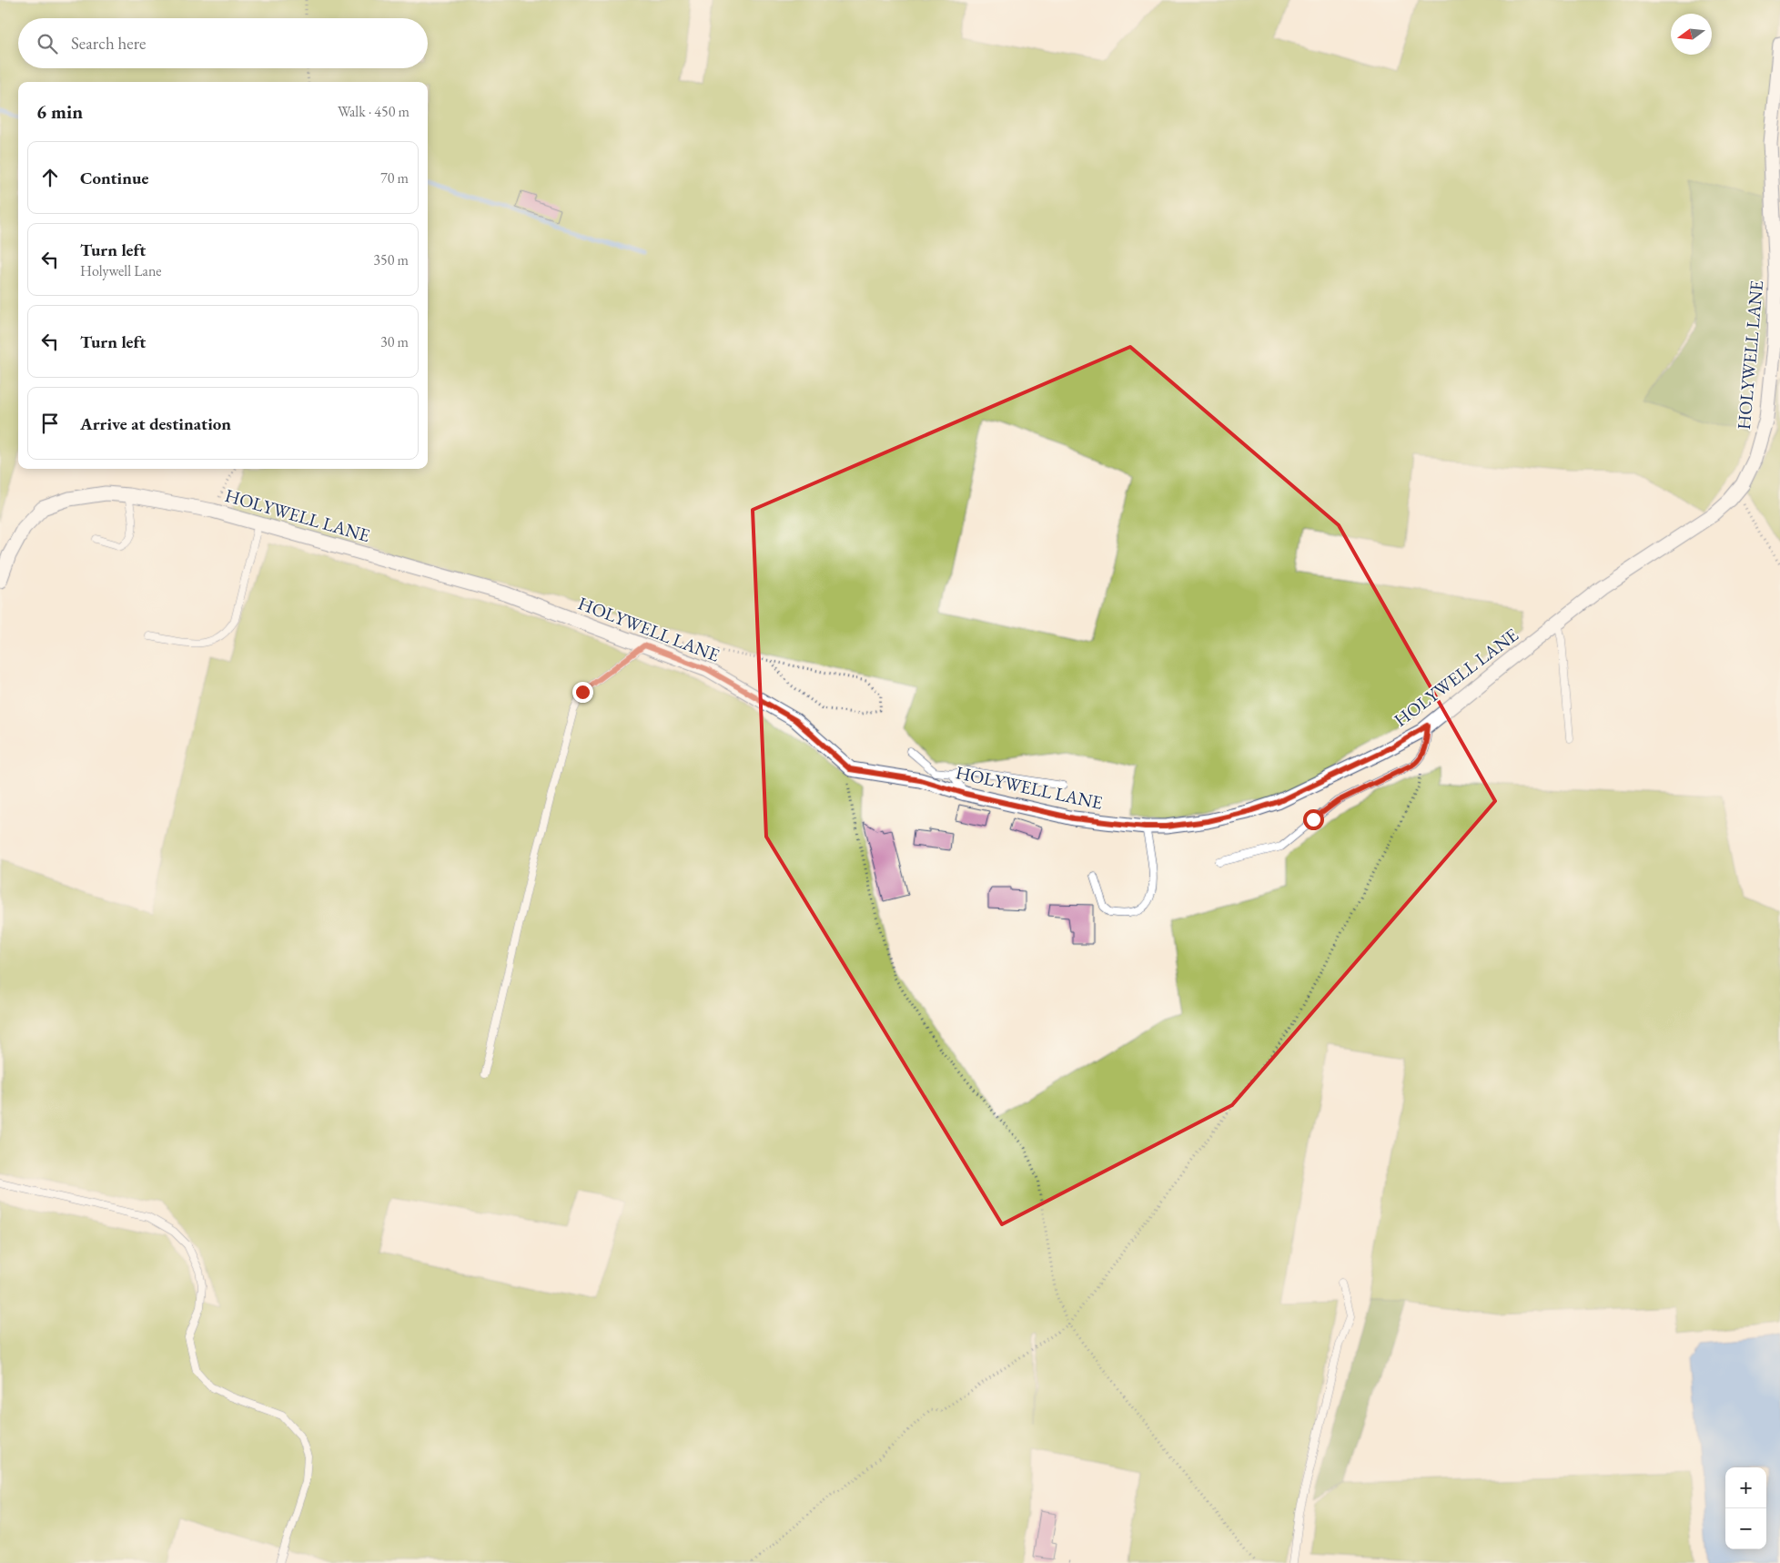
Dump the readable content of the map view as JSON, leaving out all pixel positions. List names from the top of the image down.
{
  "streets": {
    "street": ["HOLYWELL LANE"]
  },
  "north": "left",
  "page": {
    "search": "Search here",
    "heading": ["6 min", "Walk · 450 m"],
    "list": [
      ["Continue", "70 m"],
      ["Turn left", "Holywell Lane", "350 m"],
      ["Turn left", "30 m"],
      "Arrive at destination"
    ],
    "map_buttons": ["+", "−"]
  }
}
